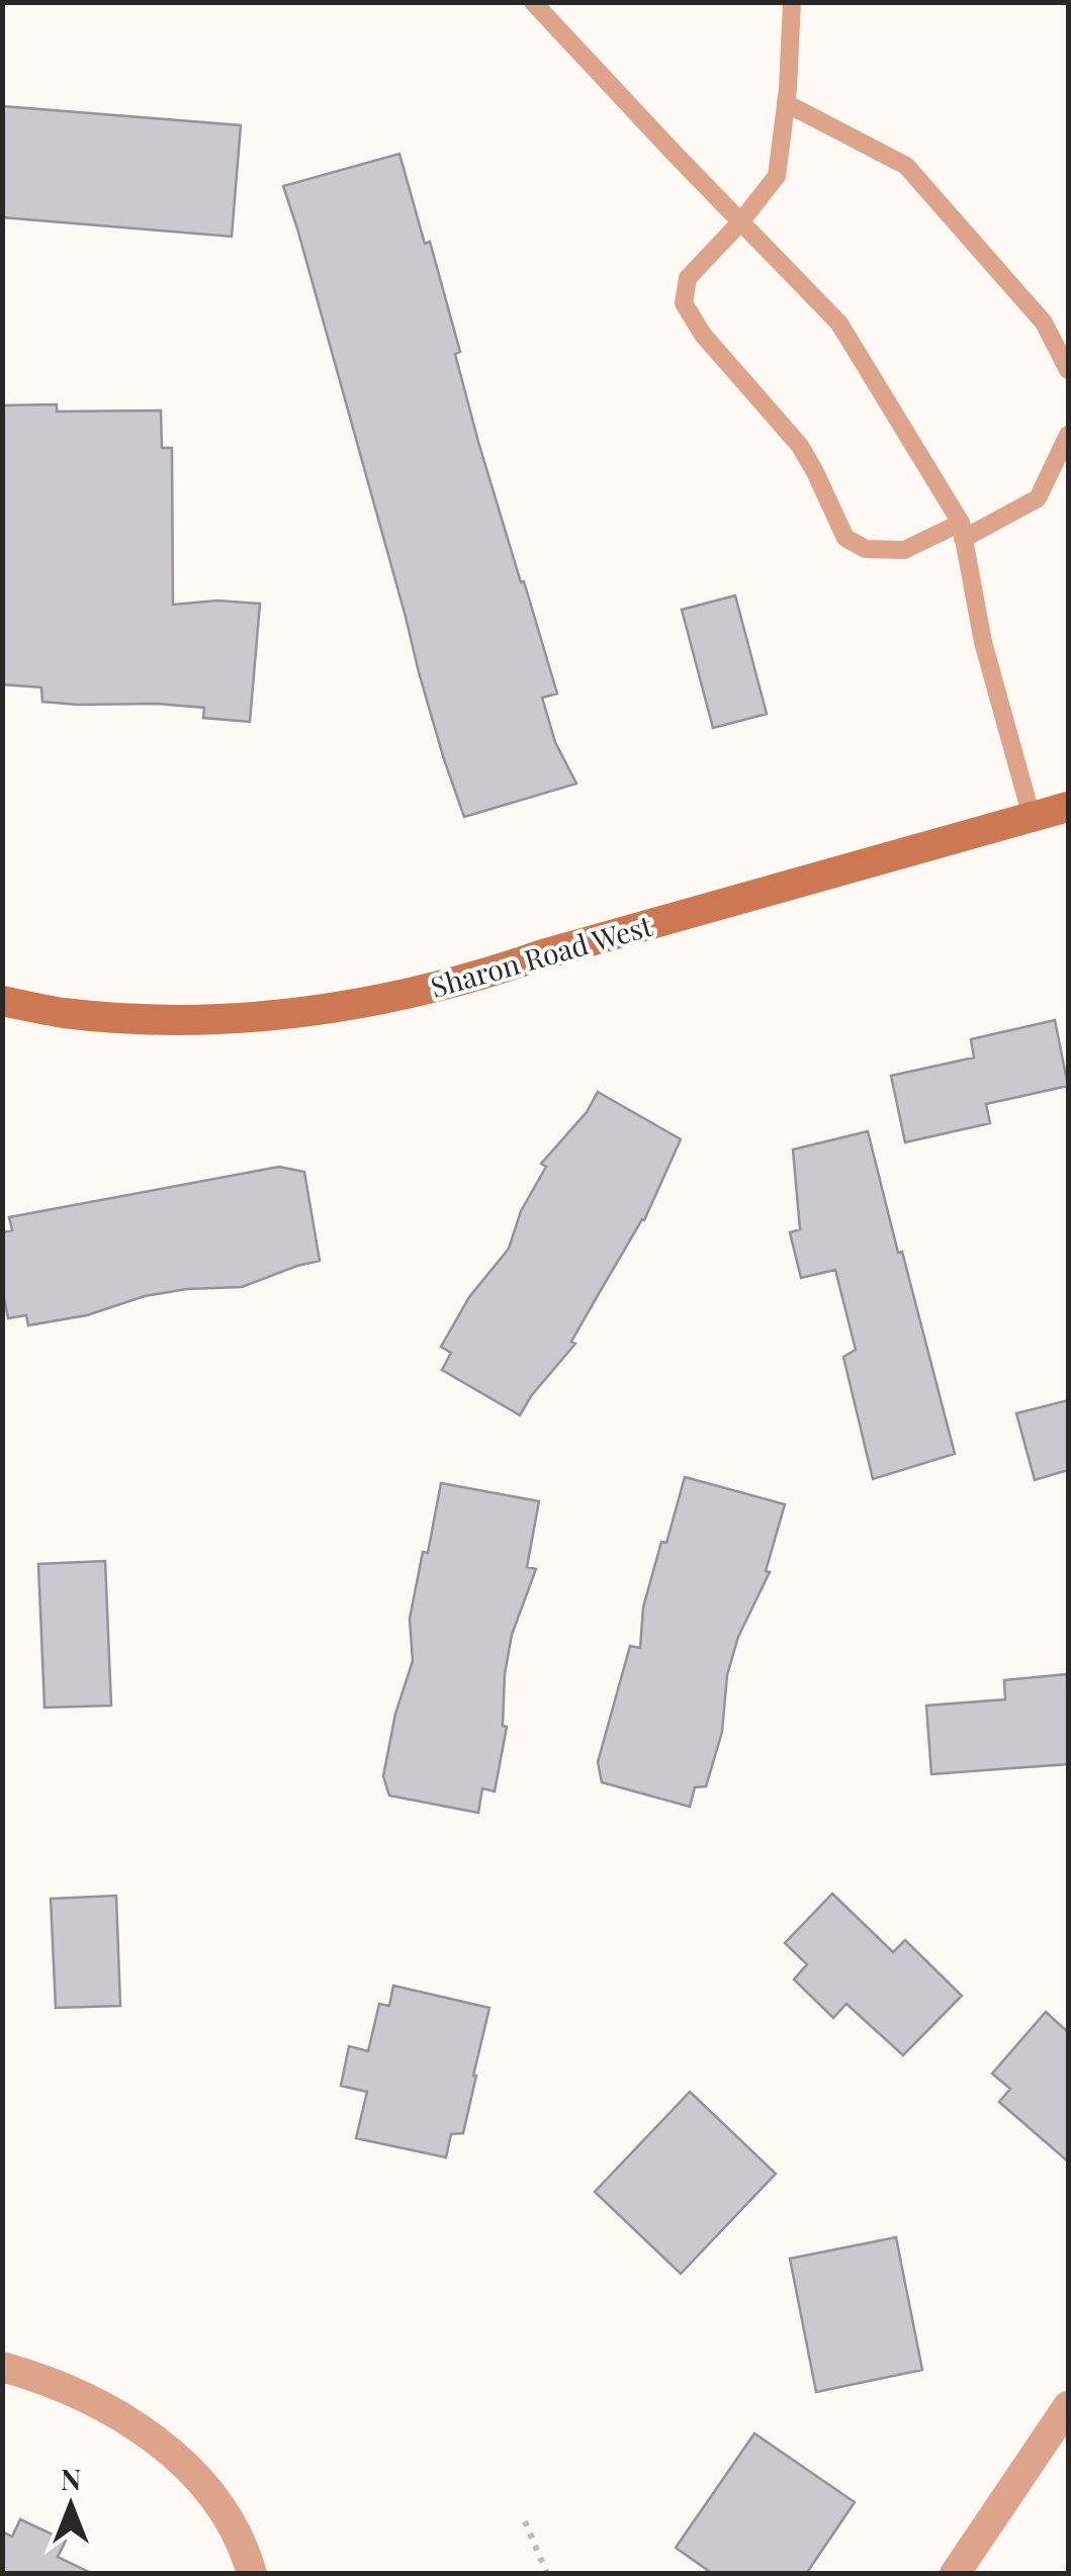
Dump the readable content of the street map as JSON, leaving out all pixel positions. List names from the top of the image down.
{
  "streets": {
    "main road": ["Sharon Road West"]
  },
  "north": "top"
}
